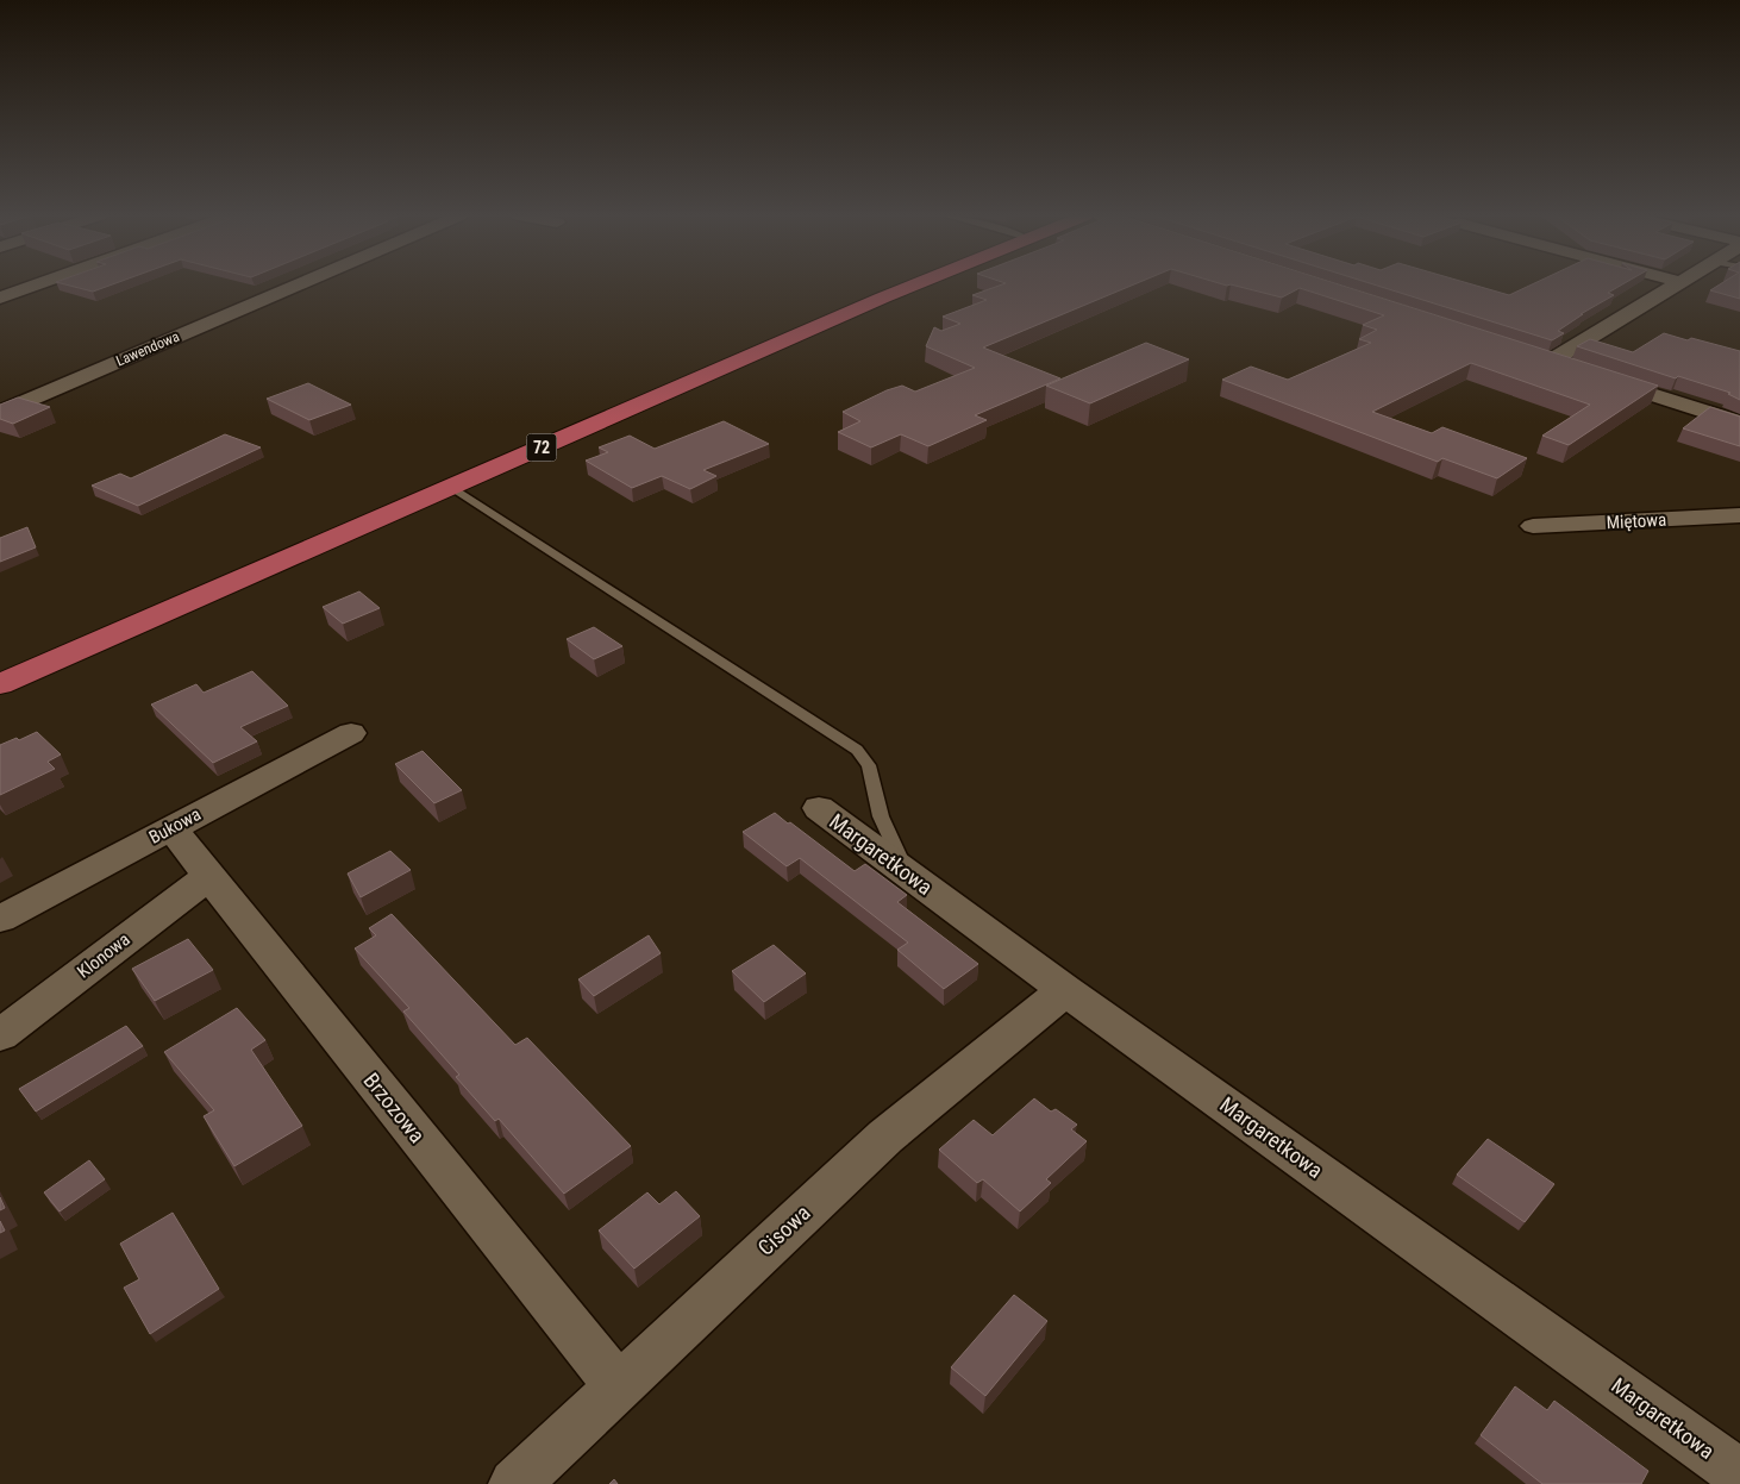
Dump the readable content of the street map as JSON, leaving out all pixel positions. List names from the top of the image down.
{
  "streets": {
    "main road": ["72"],
    "street": [
      "Lawendowa",
      "Miętowa",
      "Bukowa",
      "Margaretkowa",
      "Klonowa",
      "Brzozowa",
      "Cisowa"
    ]
  },
  "crossings": [
    ["Bukowa", "Brzozowa"],
    ["Margaretkowa", "Cisowa"],
    ["Klonowa", "Brzozowa"],
    ["Brzozowa", "Cisowa"]
  ]
}
